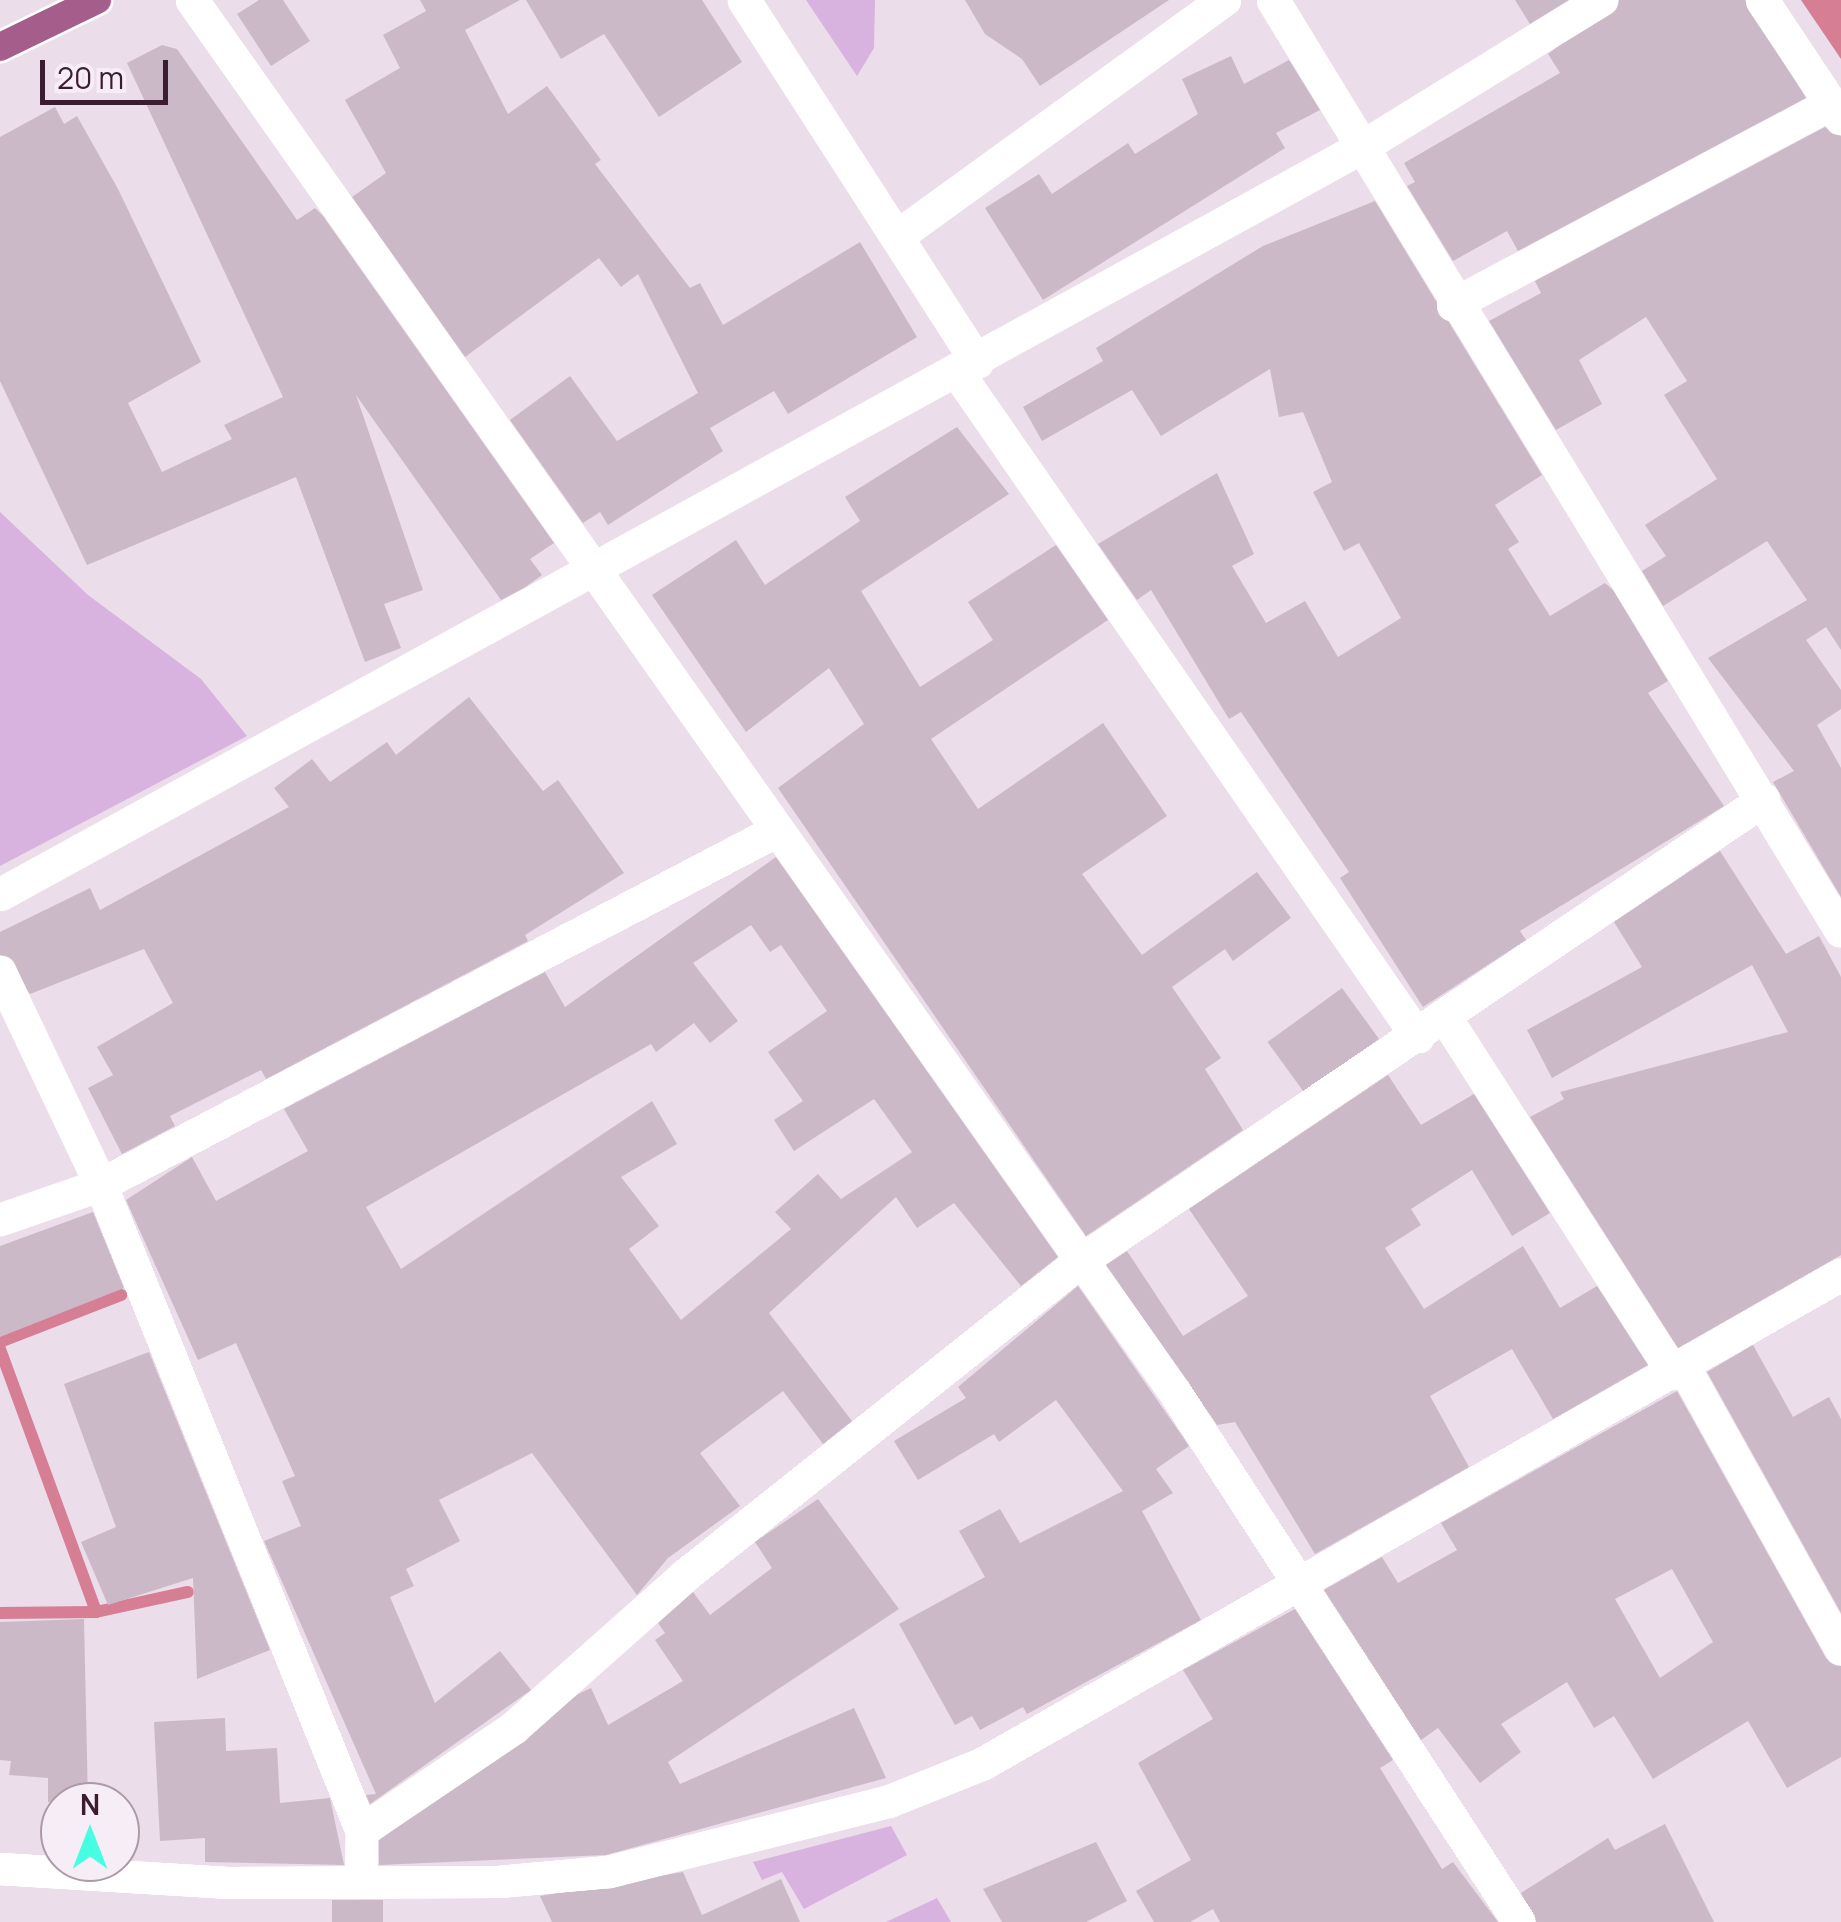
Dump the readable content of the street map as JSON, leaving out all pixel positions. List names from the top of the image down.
{
  "scale_bar": "20 m",
  "north": "top"
}
